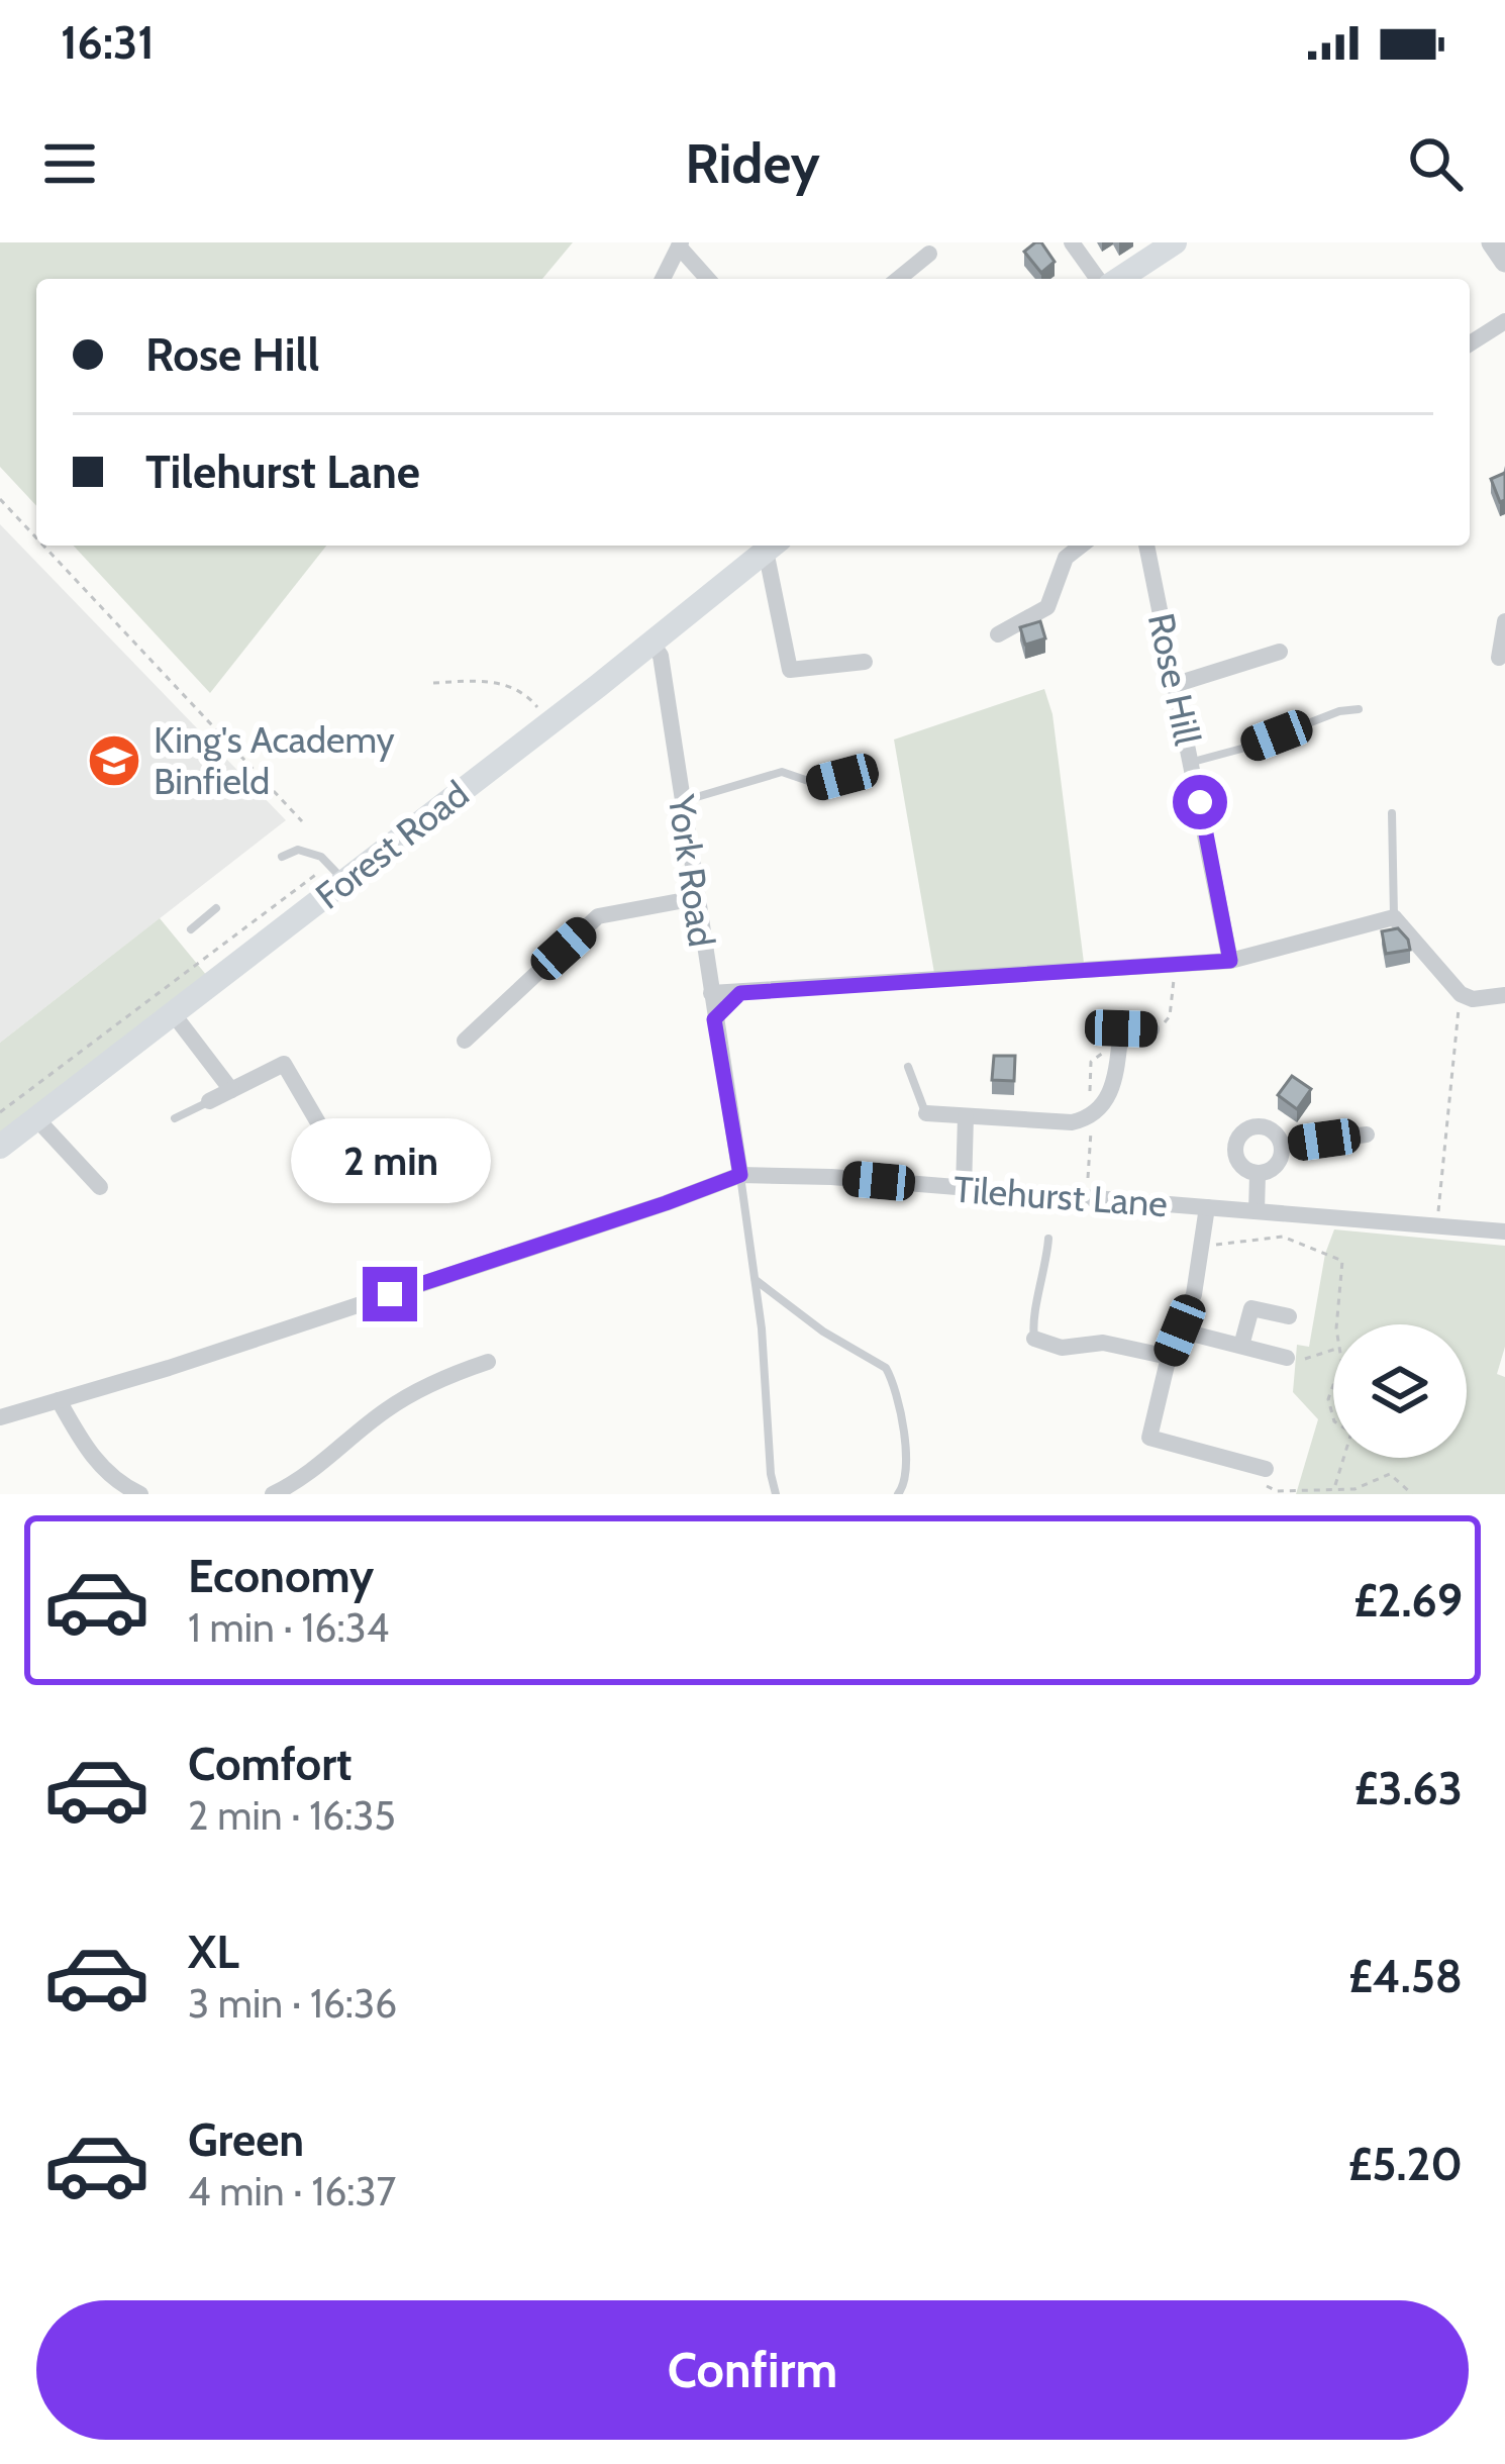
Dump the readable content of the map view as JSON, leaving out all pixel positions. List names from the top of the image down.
{
  "streets": {
    "main road": ["Forest Road"],
    "street": ["Rose Hill", "York Road", "Tilehurst Lane"]
  },
  "crossings": [
    ["Forest Road", "York Road"],
    ["York Road", "Tilehurst Lane"]
  ],
  "places": {
    "school or university": ["King's Academy Binfield"]
  },
  "page": {
    "status": "16:31",
    "header": "Ridey",
    "banner": ["Rose Hill", "Tilehurst Lane"],
    "bubble": "2 min",
    "list": [
      {
        "name": "Economy",
        "note": "1 min · 16:34",
        "value": "£2.69"
      },
      {
        "name": "Comfort",
        "note": "2 min · 16:35",
        "value": "£3.63"
      },
      {
        "name": "XL",
        "note": "3 min · 16:36",
        "value": "£4.58"
      },
      {
        "name": "Green",
        "note": "4 min · 16:37",
        "value": "£5.20"
      }
    ],
    "buttons": "Confirm"
  }
}
